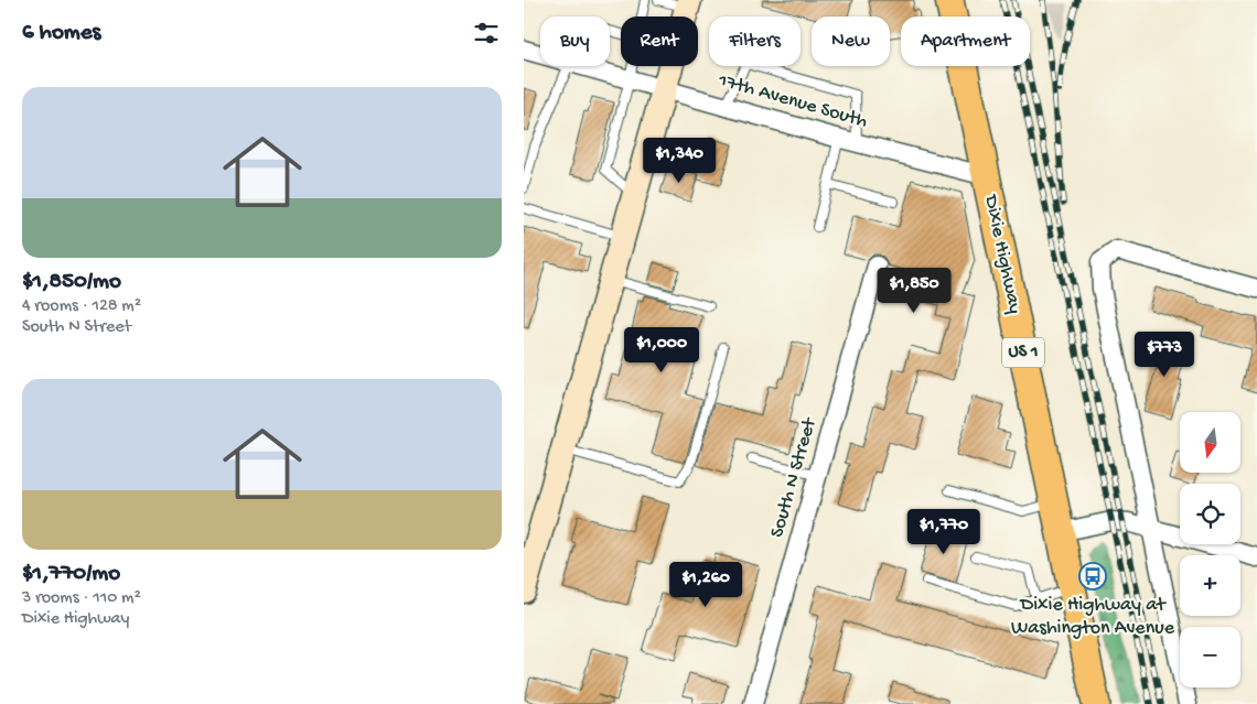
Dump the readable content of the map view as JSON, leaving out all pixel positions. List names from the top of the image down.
{
  "streets": {
    "main road": ["Dixie Highway", "US 1"],
    "street": ["17th Avenue South", "South N Street"]
  },
  "crossings": [
    ["17th Avenue South", "Dixie Highway"]
  ],
  "places": {
    "bus stop": ["Dixie Highway at Washington Avenue"]
  },
  "north": "bottom",
  "page": {
    "heading": "6 homes",
    "chip": [
      "Buy",
      "Rent",
      "Filters",
      "New",
      "Apartment"
    ],
    "list": [
      {
        "name": "$1,850/mo",
        "note": "4 rooms · 128 m² · South N Street"
      },
      {
        "name": "$1,770/mo",
        "note": "3 rooms · 110 m² · Dixie Highway"
      }
    ],
    "price": [
      "$1,340",
      "$1,850",
      "$1,000",
      "$773",
      "$1,770",
      "$1,260"
    ],
    "map_buttons": ["+", "−"]
  }
}
